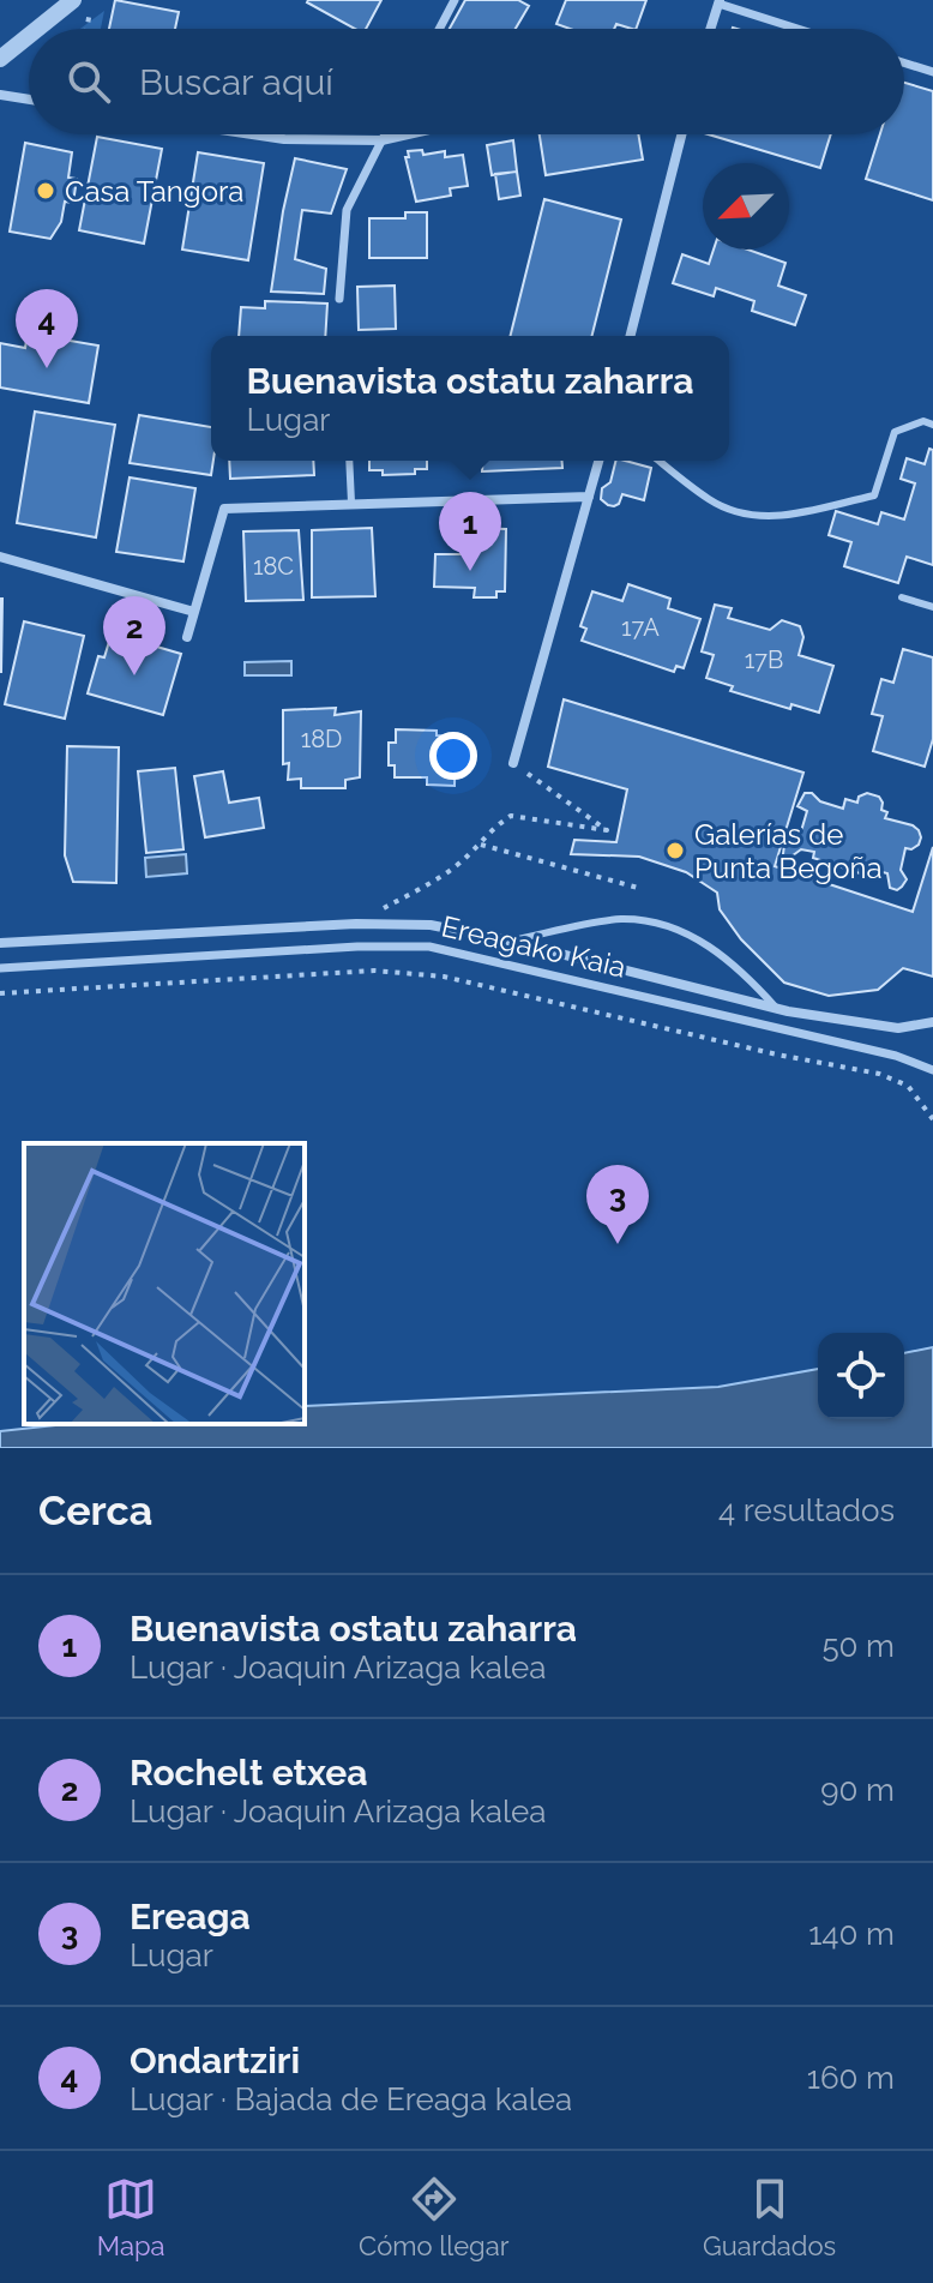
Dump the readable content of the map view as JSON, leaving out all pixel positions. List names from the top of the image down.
{
  "streets": {
    "street": ["Ereagako Kaia"]
  },
  "places": ["Casa Tangora", "Galerías de Punta Begoña"],
  "house_numbers": [
    "18C",
    "17A",
    "17B",
    "18D"
  ],
  "north": "bottom left",
  "page": {
    "search": "Buscar aquí",
    "pins": [
      "4",
      "1",
      "2",
      "3"
    ],
    "popup": ["Buenavista ostatu zaharra", "Lugar"],
    "heading": ["Cerca", "4 resultados"],
    "list": [
      {
        "mark": "1",
        "name": "Buenavista ostatu zaharra",
        "note": "Lugar · Joaquin Arizaga kalea",
        "value": "50 m"
      },
      {
        "mark": "2",
        "name": "Rochelt etxea",
        "note": "Lugar · Joaquin Arizaga kalea",
        "value": "90 m"
      },
      {
        "mark": "3",
        "name": "Ereaga",
        "note": "Lugar",
        "value": "140 m"
      },
      {
        "mark": "4",
        "name": "Ondartziri",
        "note": "Lugar · Bajada de Ereaga kalea",
        "value": "160 m"
      }
    ],
    "nav": ["Mapa", "Cómo llegar", "Guardados"]
  }
}
